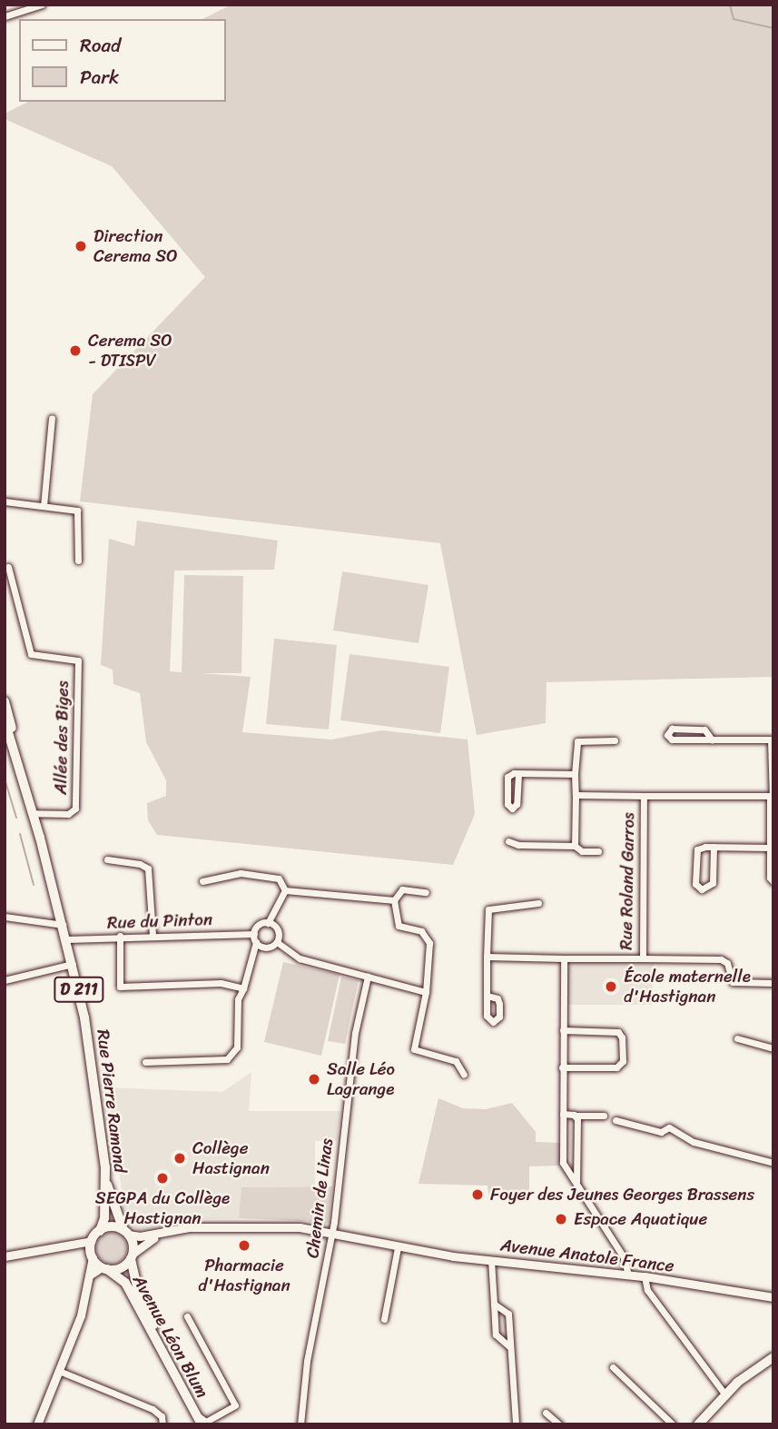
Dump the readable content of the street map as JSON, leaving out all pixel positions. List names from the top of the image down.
{
  "streets": {
    "main road": ["D 211", "Rue Pierre Ramond", "Avenue Léon Blum"],
    "street": [
      "Allée des Biges",
      "Rue Roland Garros",
      "Rue du Pinton",
      "Chemin de Linas",
      "Avenue Anatole France"
    ]
  },
  "crossings": [
    ["Allée des Biges", "Rue Pierre Ramond"],
    ["Rue du Pinton", "Rue Pierre Ramond"],
    ["Rue Pierre Ramond", "Avenue Anatole France"],
    ["Rue Pierre Ramond", "Avenue Léon Blum"],
    ["Chemin de Linas", "Avenue Anatole France"],
    ["Avenue Anatole France", "Avenue Léon Blum"]
  ],
  "places": [
    "Direction Cerema SO",
    "Cerema SO - DTISPV",
    "École maternelle d'Hastignan",
    "Salle Léo Lagrange",
    "Collège Hastignan",
    "SEGPA du Collège Hastignan",
    "Foyer des Jeunes Georges Brassens",
    "Espace Aquatique",
    "Pharmacie d'Hastignan"
  ],
  "legend": ["Road", "Park"]
}
